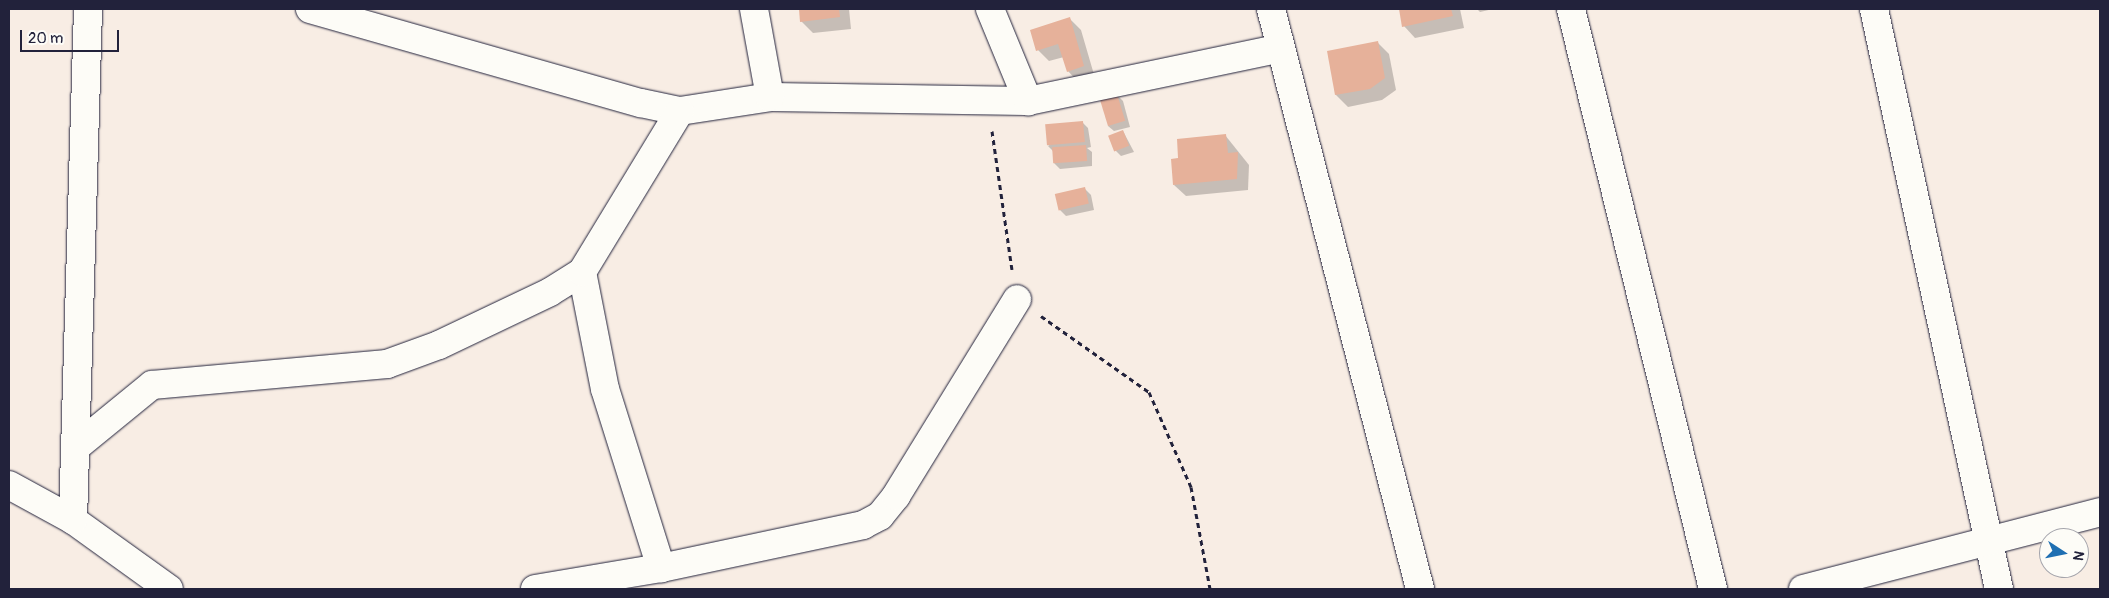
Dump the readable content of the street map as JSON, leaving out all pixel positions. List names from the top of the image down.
{
  "scale_bar": "20 m",
  "north": "right"
}
